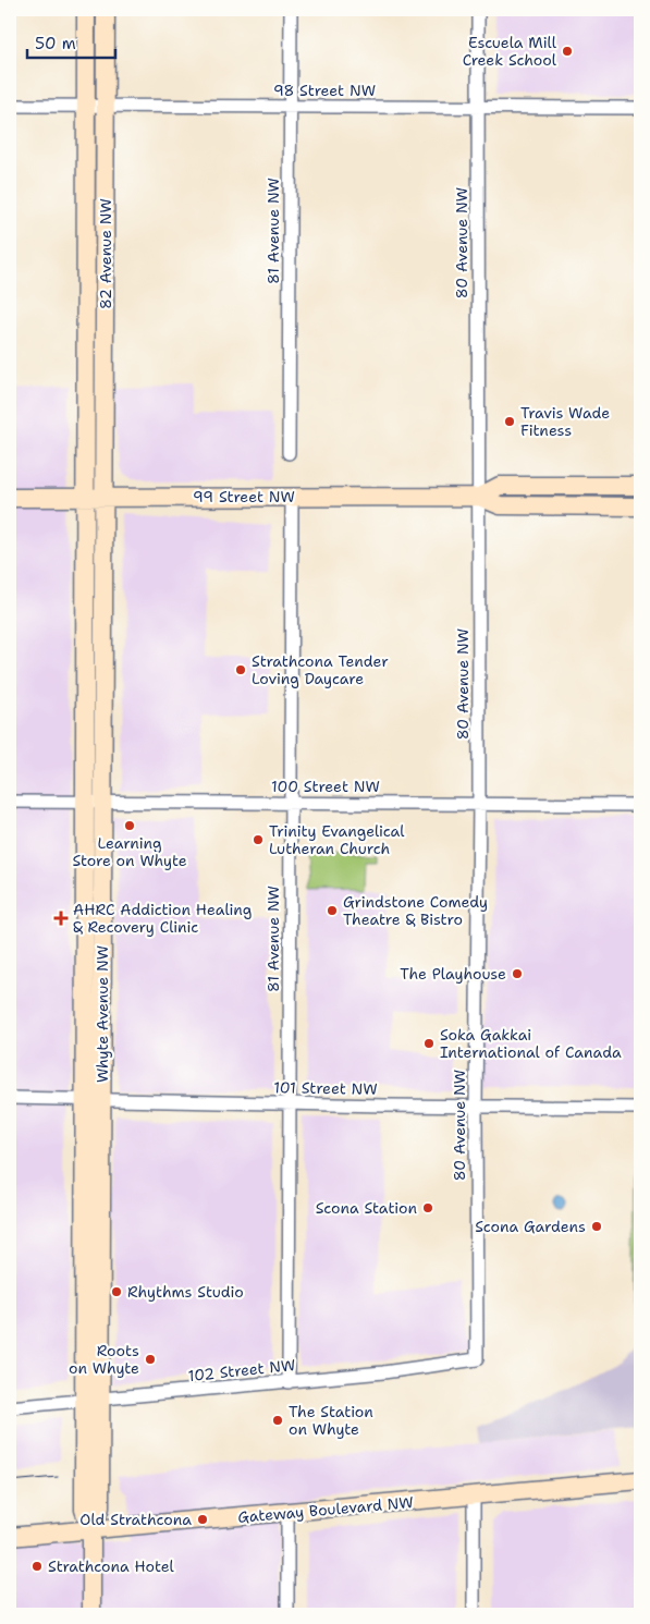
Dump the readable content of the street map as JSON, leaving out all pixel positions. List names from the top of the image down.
{
  "streets": {
    "main road": [
      "82 Avenue NW",
      "99 Street NW",
      "Whyte Avenue NW",
      "Gateway Boulevard NW"
    ],
    "street": [
      "98 Street NW",
      "81 Avenue NW",
      "80 Avenue NW",
      "100 Street NW",
      "101 Street NW",
      "102 Street NW"
    ]
  },
  "crossings": [
    ["98 Street NW", "81 Avenue NW"],
    ["98 Street NW", "80 Avenue NW"],
    ["98 Street NW", "82 Avenue NW"],
    ["81 Avenue NW", "99 Street NW"],
    ["81 Avenue NW", "100 Street NW"],
    ["81 Avenue NW", "101 Street NW"],
    ["81 Avenue NW", "102 Street NW"],
    ["80 Avenue NW", "99 Street NW"],
    ["80 Avenue NW", "100 Street NW"],
    ["80 Avenue NW", "101 Street NW"],
    ["80 Avenue NW", "102 Street NW"],
    ["82 Avenue NW", "99 Street NW"],
    ["82 Avenue NW", "Whyte Avenue NW"],
    ["99 Street NW", "Whyte Avenue NW"],
    ["100 Street NW", "Whyte Avenue NW"],
    ["Whyte Avenue NW", "101 Street NW"],
    ["Whyte Avenue NW", "102 Street NW"],
    ["Whyte Avenue NW", "Gateway Boulevard NW"]
  ],
  "places": {
    "other": [
      "Escuela Mill Creek School",
      "Travis Wade Fitness",
      "Strathcona Tender Loving Daycare",
      "Learning Store on Whyte",
      "Trinity Evangelical Lutheran Church",
      "Grindstone Comedy Theatre & Bistro",
      "The Playhouse",
      "Soka Gakkai International of Canada",
      "Scona Station",
      "Scona Gardens",
      "Rhythms Studio",
      "Roots on Whyte",
      "The Station on Whyte",
      "Old Strathcona",
      "Strathcona Hotel"
    ],
    "health": ["AHRC Addiction Healing & Recovery Clinic"]
  },
  "scale_bar": "50 m"
}
